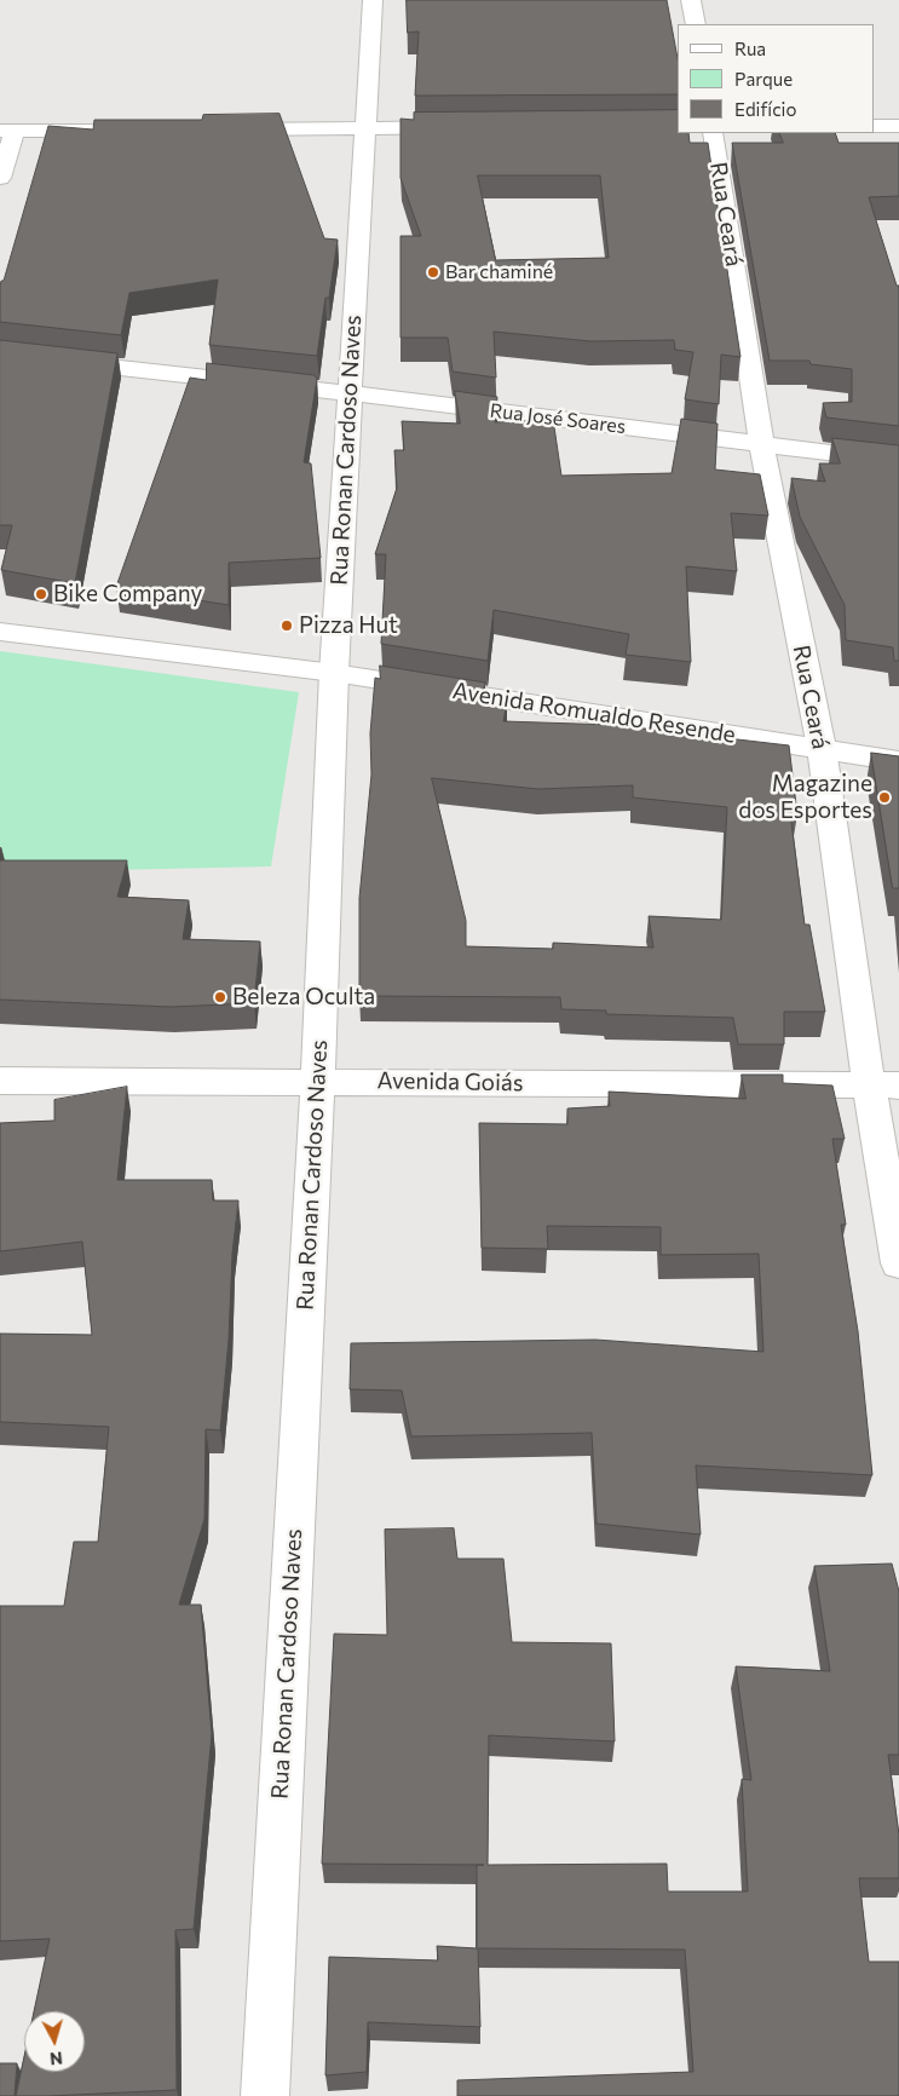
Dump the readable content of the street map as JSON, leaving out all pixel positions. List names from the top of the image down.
{
  "streets": {
    "street": [
      "Rua Ceará",
      "Rua José Soares",
      "Rua Ronan Cardoso Naves",
      "Avenida Romualdo Resende",
      "Avenida Goiás"
    ]
  },
  "crossings": [
    ["Rua Ceará", "Rua José Soares"],
    ["Rua Ceará", "Avenida Romualdo Resende"],
    ["Rua Ceará", "Avenida Goiás"],
    ["Rua José Soares", "Rua Ronan Cardoso Naves"],
    ["Rua Ronan Cardoso Naves", "Avenida Romualdo Resende"],
    ["Rua Ronan Cardoso Naves", "Avenida Goiás"]
  ],
  "places": [
    "Bar chaminé",
    "Bike Company",
    "Pizza Hut",
    "Magazine dos Esportes",
    "Beleza Oculta"
  ],
  "legend": ["Rua", "Parque", "Edifício"],
  "north": "bottom"
}
